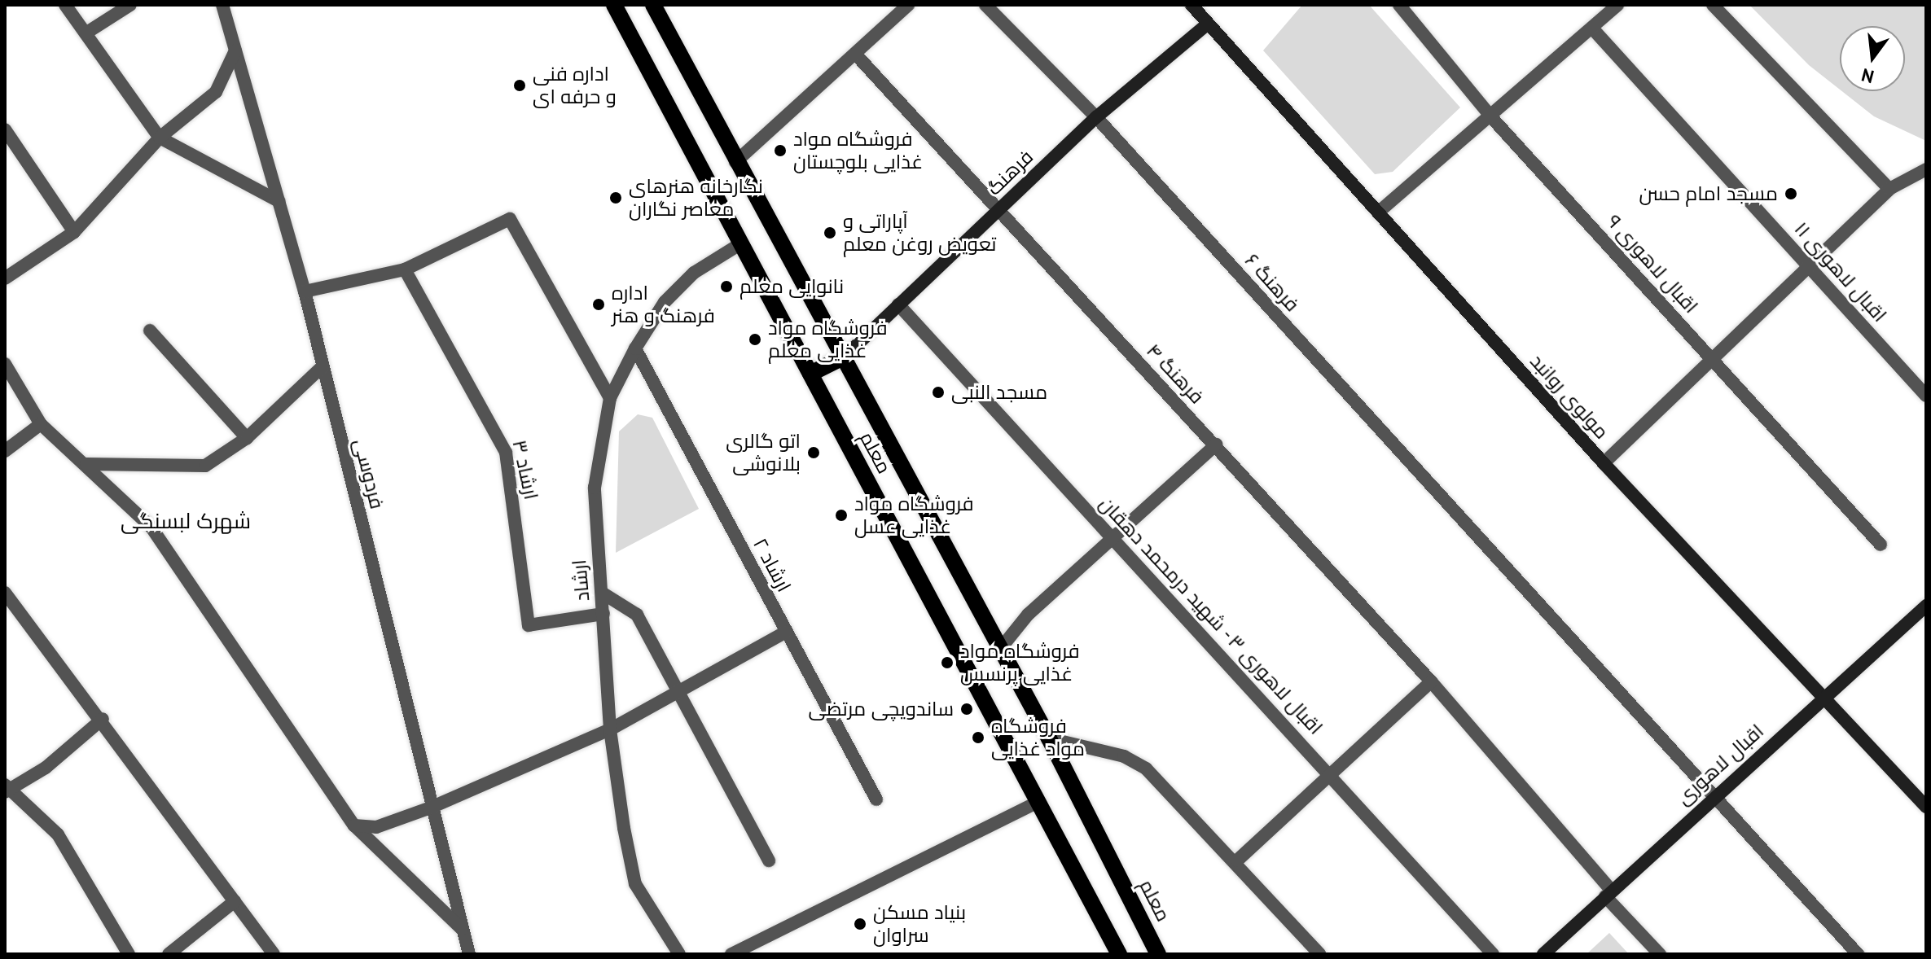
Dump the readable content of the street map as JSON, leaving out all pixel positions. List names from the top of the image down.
{
  "streets": {
    "main road": ["معلم"],
    "street": [
      "فرهنگ",
      "اقبال لاهوری ۹",
      "اقبال لاهوری ۱۱",
      "فرهنگ ۶",
      "فرهنگ ۴",
      "مولوی روانبد",
      "ارشاد ۳",
      "فردوسی",
      "ارشاد ۲",
      "ارشاد",
      "اقبال لاهوری ۳ - شهید درمحمد دهقان",
      "اقبال لاهوری"
    ]
  },
  "crossings": [
    ["فرهنگ", "فرهنگ ۶"],
    ["فرهنگ", "فرهنگ ۴"],
    ["فرهنگ", "مولوی روانبد"],
    ["فرهنگ", "معلم"],
    ["فرهنگ", "اقبال لاهوری ۳ - شهید درمحمد دهقان"],
    ["فرهنگ ۶", "اقبال لاهوری"],
    ["فرهنگ ۴", "اقبال لاهوری"],
    ["مولوی روانبد", "اقبال لاهوری"],
    ["معلم", "ارشاد"],
    ["ارشاد ۳", "ارشاد"],
    ["ارشاد ۲", "ارشاد"]
  ],
  "districts": ["شهرک لبسنگی"],
  "places": [
    "اداره فنی و حرفه ای",
    "فروشگاه مواد غذایی بلوچستان",
    "مسجد امام حسن",
    "نگارخانه هنرهای معاصر نگاران",
    "آپاراتی و تعویض روغن معلم",
    "نانوایی معلم",
    "اداره فرهنگ و هنر",
    "فروشگاه مواد غذایی معلم",
    "مسجد النبی",
    "اتو گالری بلانوشی",
    "فروشگاه مواد غذایی عسل",
    "فروشگاه مواد غذایی پرنسس",
    "ساندویچی مرتضی",
    "فروشگاه مواد غذایی",
    "بنیاد مسکن سراوان"
  ],
  "north": "bottom"
}
